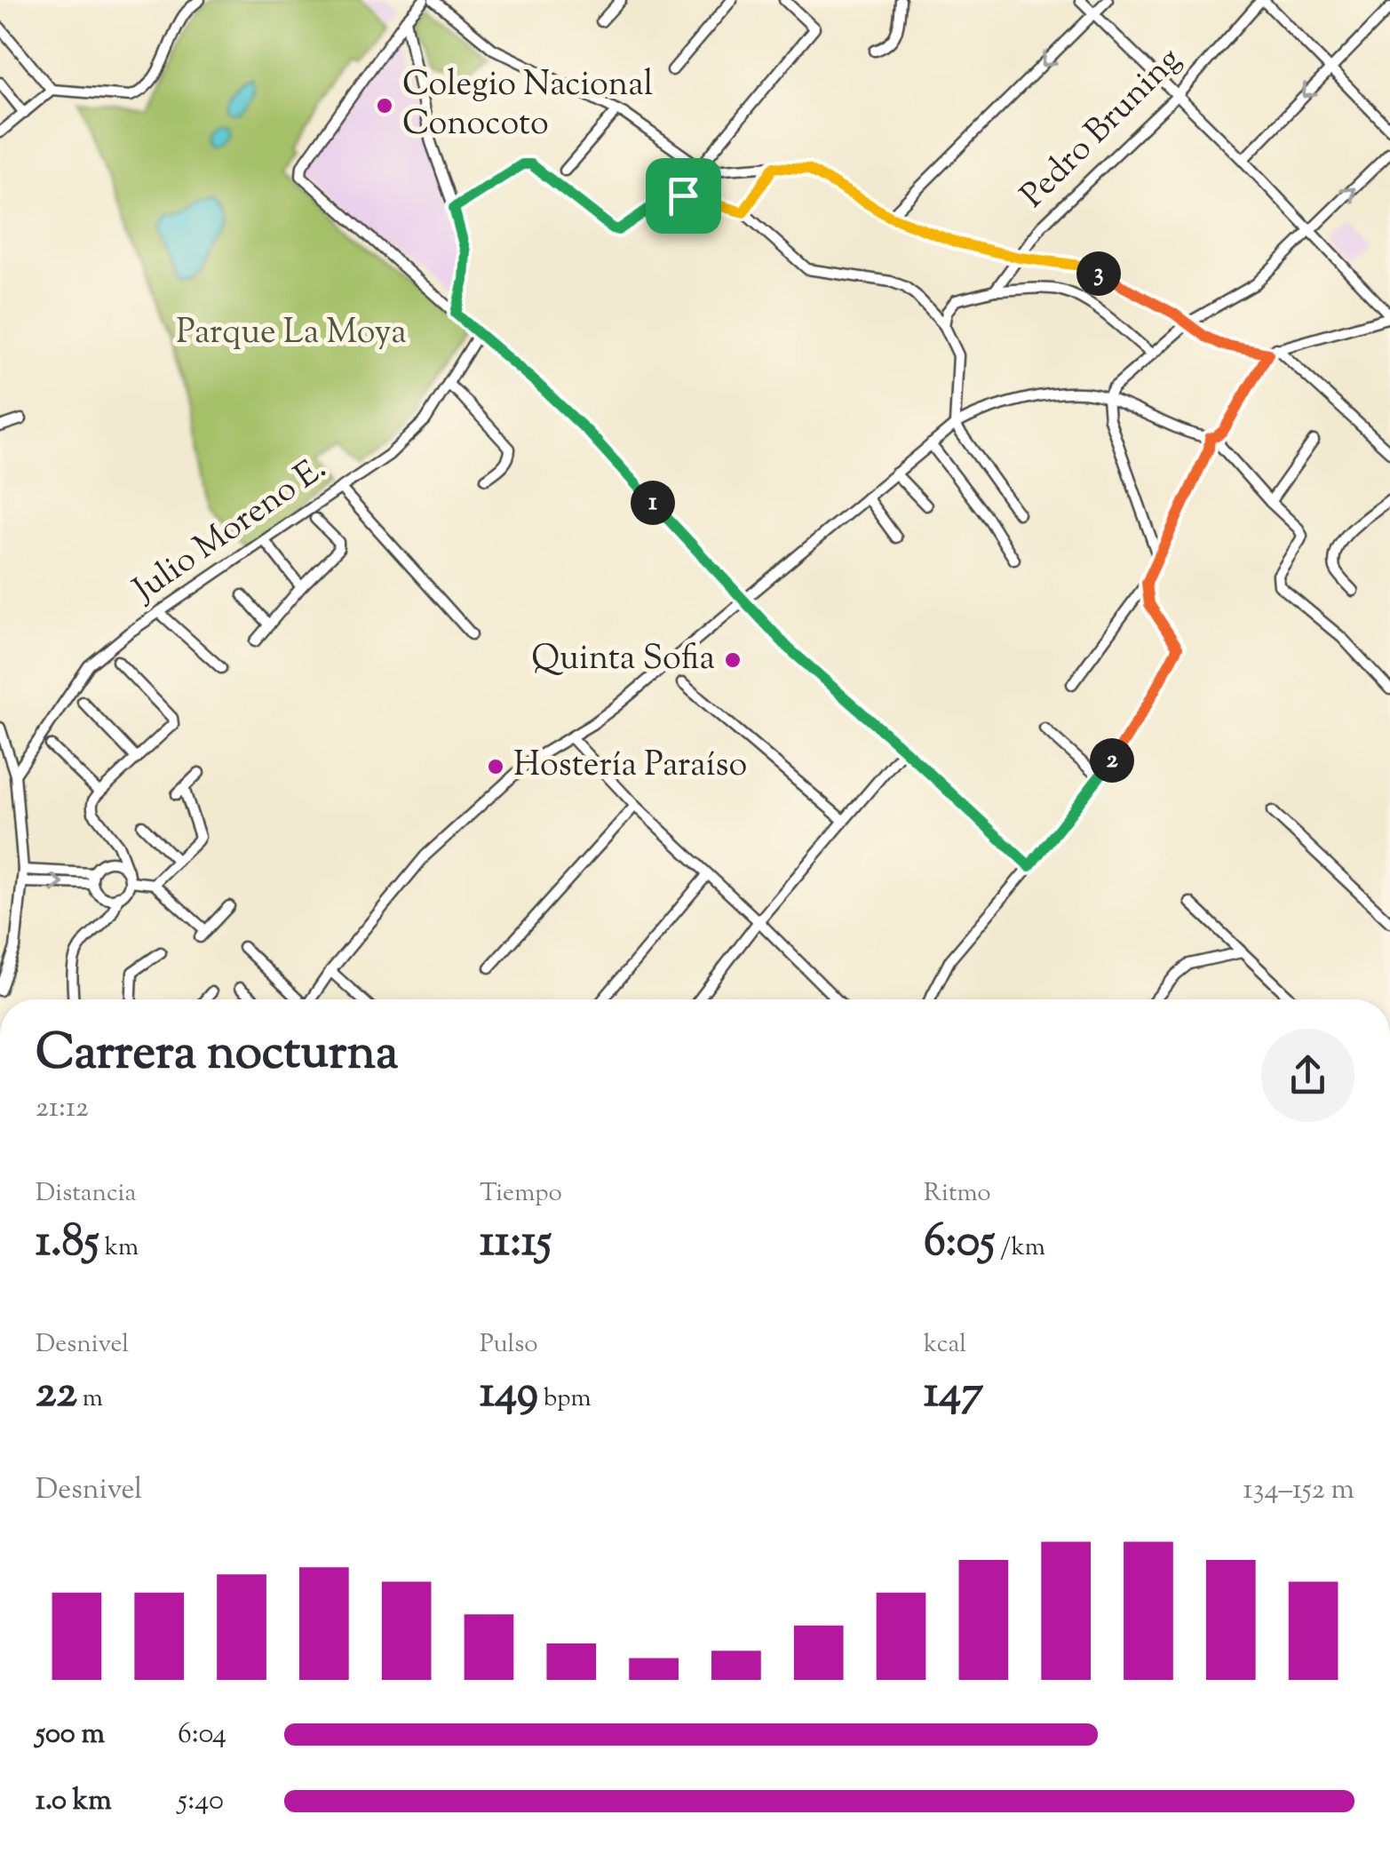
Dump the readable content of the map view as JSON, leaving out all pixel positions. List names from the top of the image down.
{
  "streets": {
    "street": ["Pedro Bruning", "Julio Moreno E."]
  },
  "parks": ["Parque La Moya"],
  "places": ["Colegio Nacional Conocoto", "Quinta Sofia", "Hostería Paraíso"],
  "page": {
    "pins": ["3", "1", "2"],
    "heading": ["Carrera nocturna", "21:12"],
    "stats": [
      ["Distancia", "1.85 km"],
      ["Tiempo", "11:15"],
      ["Ritmo", "6:05 /km"],
      ["Desnivel", "22 m"],
      ["Pulso", "149 bpm"],
      ["kcal", "147"]
    ],
    "chart": ["Desnivel", "134–152 m"],
    "list": [
      {
        "name": "500 m",
        "note": "6:04"
      },
      {
        "name": "1.0 km",
        "note": "5:40"
      }
    ]
  }
}
